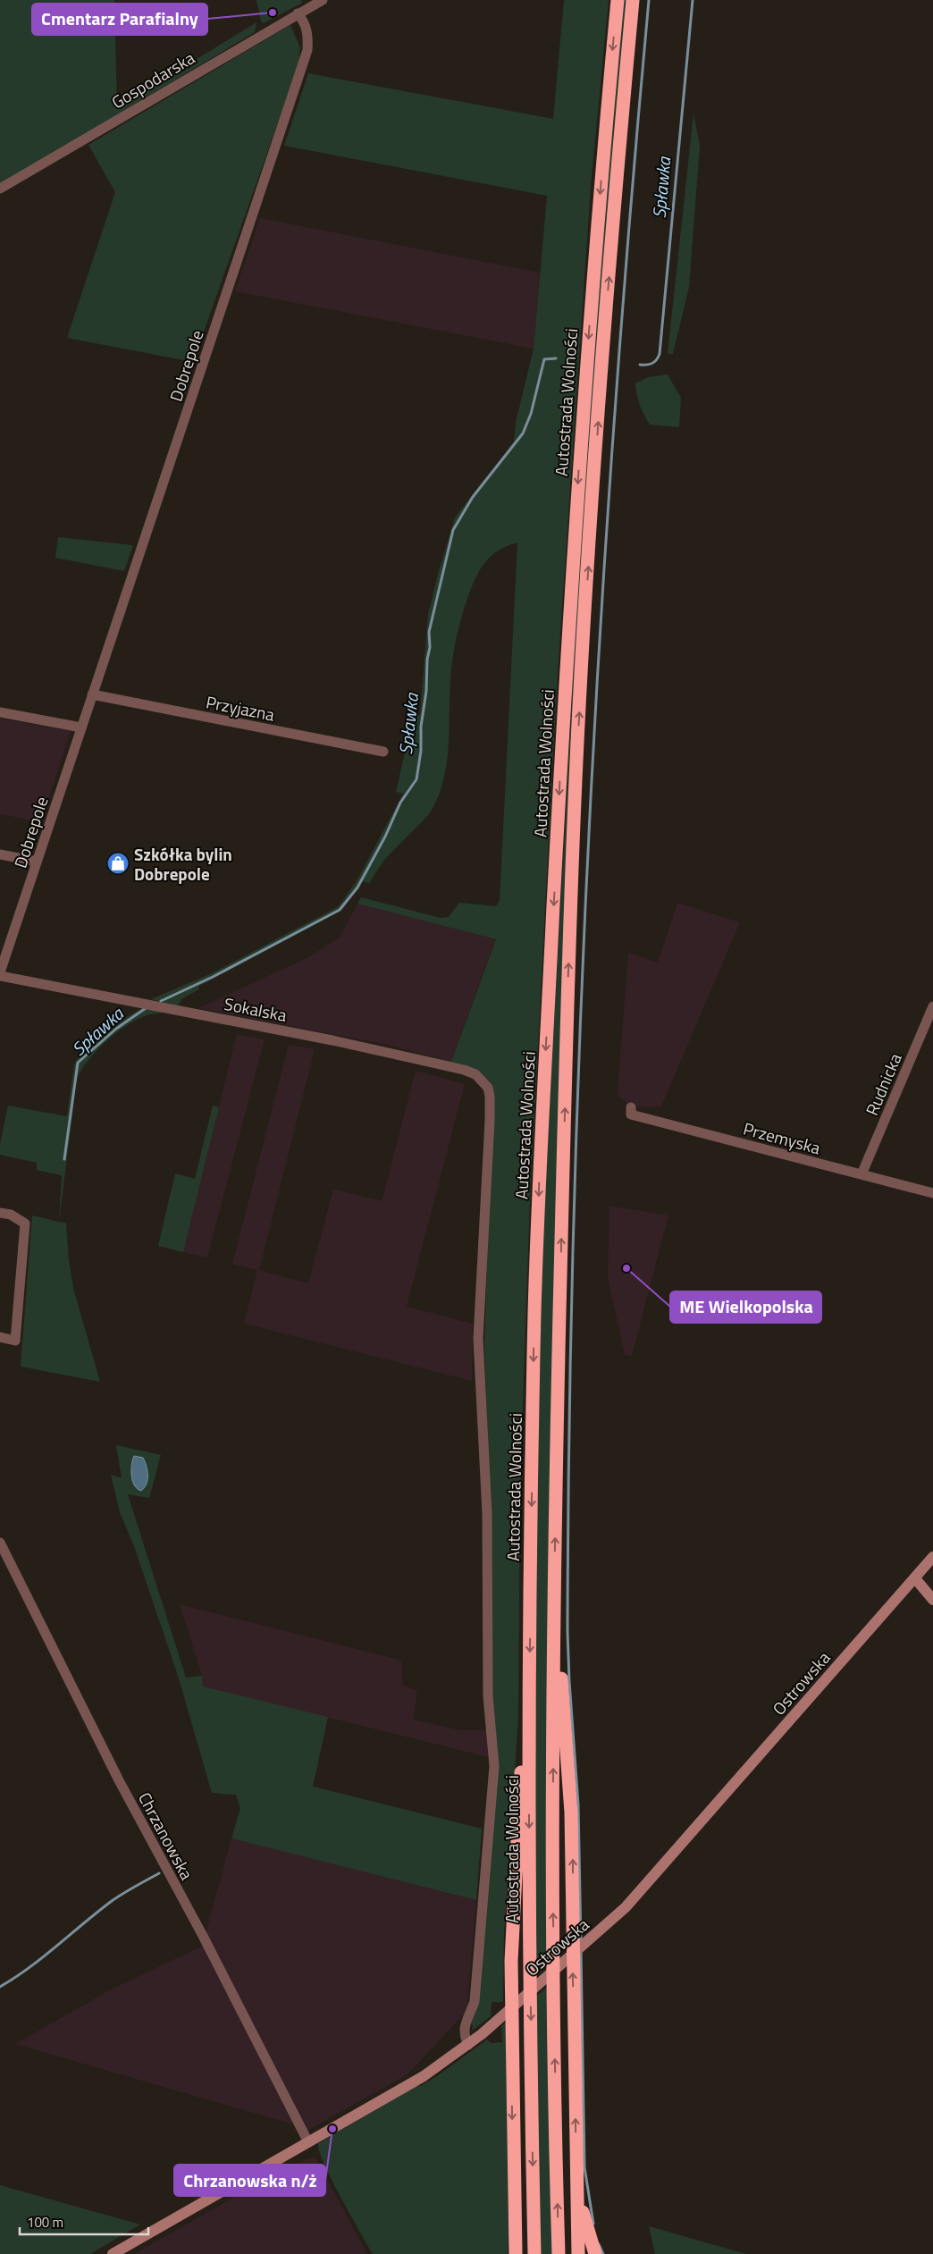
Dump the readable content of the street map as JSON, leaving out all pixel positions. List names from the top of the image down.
{
  "streets": {
    "highway": ["Autostrada Wolności"],
    "street": [
      "Gospodarska",
      "Dobrepole",
      "Przyjazna",
      "Sokalska",
      "Rudnicka",
      "Przemyska",
      "Ostrowska",
      "Chrzanowska"
    ]
  },
  "crossings": [
    ["Gospodarska", "Dobrepole"],
    ["Dobrepole", "Przyjazna"],
    ["Sokalska", "Ostrowska"],
    ["Rudnicka", "Przemyska"],
    ["Ostrowska", "Chrzanowska"]
  ],
  "water": ["Spławka"],
  "places": {
    "other": ["Cmentarz Parafialny", "ME Wielkopolska", "Chrzanowska n/ż"],
    "shop": ["Szkółka bylin Dobrepole"]
  },
  "scale_bar": "100 m"
}
